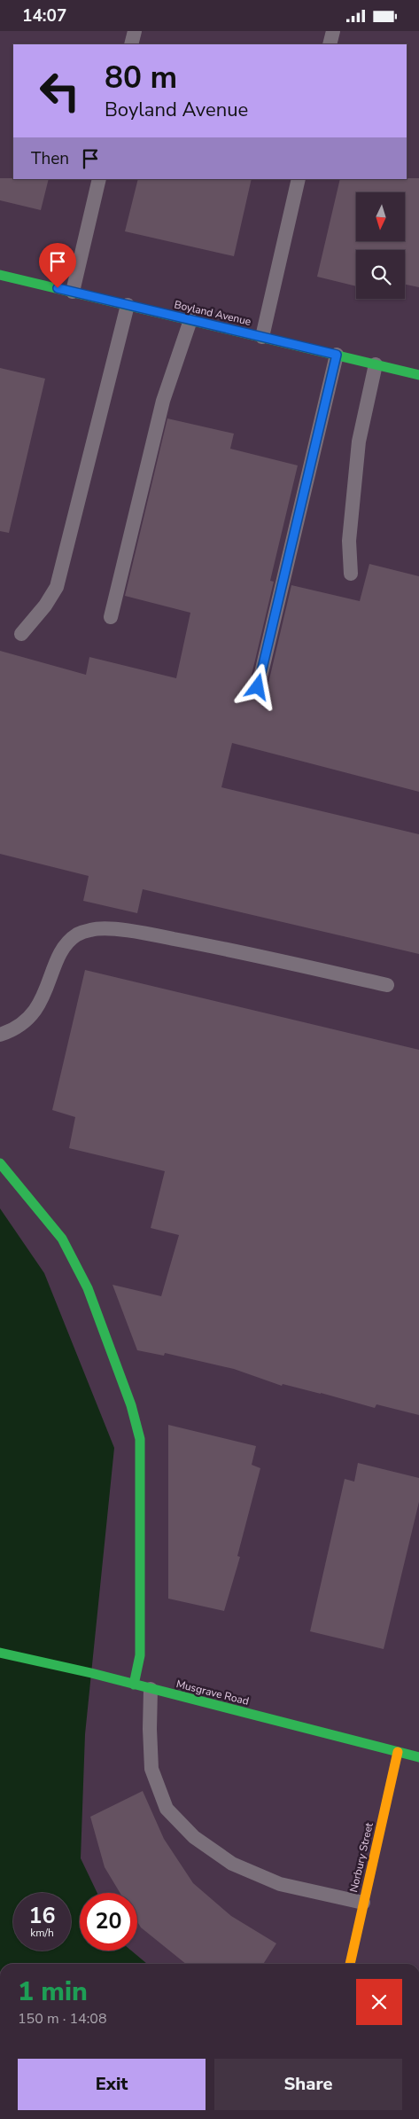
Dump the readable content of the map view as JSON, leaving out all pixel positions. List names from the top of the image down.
{
  "streets": {
    "street": ["Boyland Avenue", "Musgrave Road", "Norbury Street"]
  },
  "crossings": [
    ["Musgrave Road", "Norbury Street"]
  ],
  "north": "bottom",
  "page": {
    "status": "14:07",
    "turn": ["80 m", "Boyland Avenue"],
    "then": "Then",
    "speed": "16 km/h",
    "limit": "20",
    "heading": ["1 min", "150 m · 14:08"],
    "buttons": ["Exit", "Share"]
  }
}
